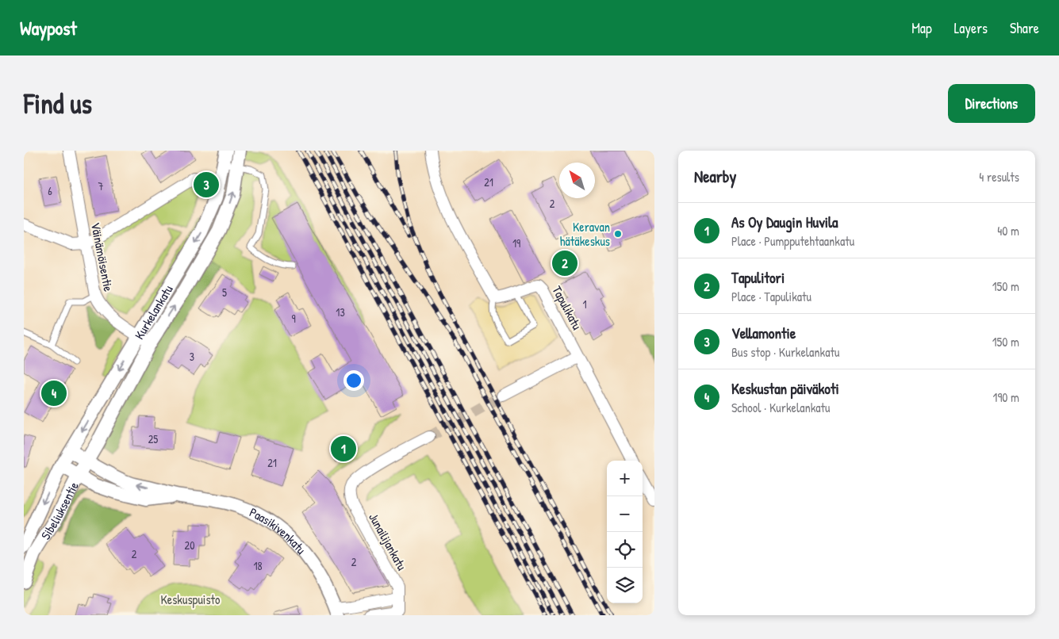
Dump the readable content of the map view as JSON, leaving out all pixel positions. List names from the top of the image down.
{
  "streets": {
    "street": [
      "Väinämöisentie",
      "Tapulikatu",
      "Kurkelankatu",
      "Sibeliuksentie",
      "Paasikivenkatu",
      "Junailijankatu"
    ]
  },
  "crossings": [
    ["Väinämöisentie", "Kurkelankatu"],
    ["Kurkelankatu", "Sibeliuksentie"],
    ["Kurkelankatu", "Paasikivenkatu"],
    ["Sibeliuksentie", "Paasikivenkatu"]
  ],
  "parks": ["Keskuspuisto"],
  "places": ["Keravan hätäkeskus"],
  "house_numbers": [
    "21",
    "7",
    "6",
    "2",
    "19",
    "5",
    "1",
    "13",
    "9",
    "3",
    "25",
    "21",
    "20",
    "2",
    "2",
    "18"
  ],
  "north": "top left",
  "page": {
    "header": "Waypost",
    "nav": ["Map", "Layers", "Share"],
    "buttons": "Directions",
    "title": "Find us",
    "heading": ["Nearby", "4 results"],
    "pins": [
      "3",
      "2",
      "4",
      "1"
    ],
    "list": [
      {
        "mark": "1",
        "name": "As Oy Daugin Huvila",
        "note": "Place · Pumpputehtaankatu",
        "value": "40 m"
      },
      {
        "mark": "2",
        "name": "Tapulitori",
        "note": "Place · Tapulikatu",
        "value": "150 m"
      },
      {
        "mark": "3",
        "name": "Vellamontie",
        "note": "Bus stop · Kurkelankatu",
        "value": "150 m"
      },
      {
        "mark": "4",
        "name": "Keskustan päiväkoti",
        "note": "School · Kurkelankatu",
        "value": "190 m"
      }
    ],
    "map_buttons": ["+", "−"]
  }
}
